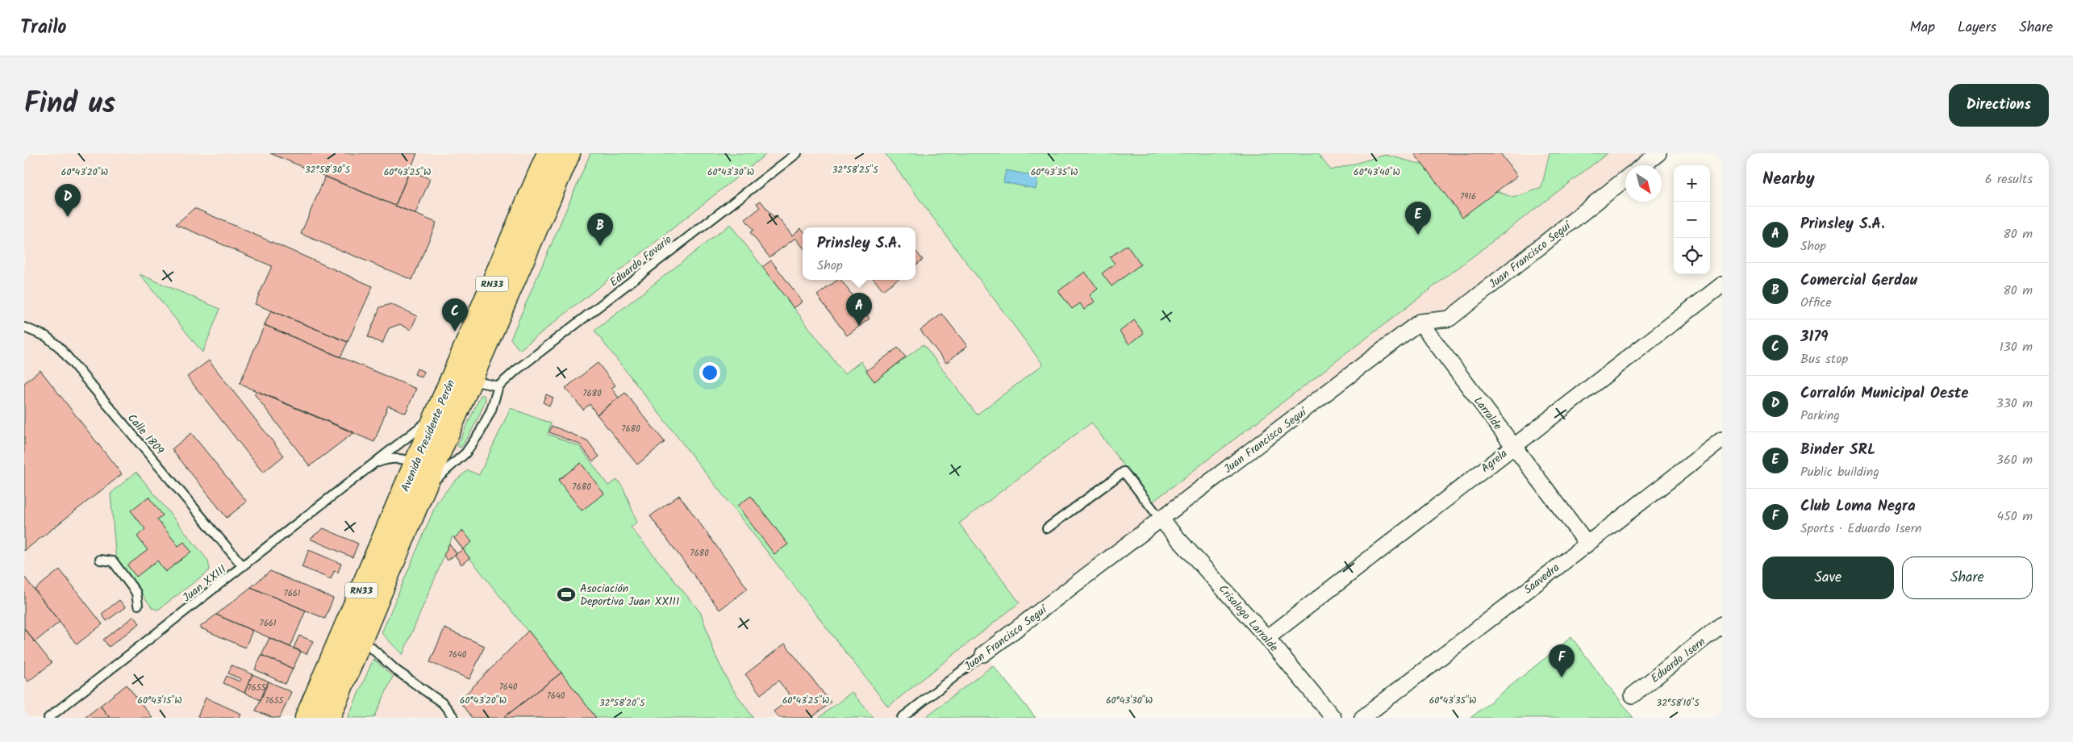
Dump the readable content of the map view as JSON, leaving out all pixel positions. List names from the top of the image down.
{
  "streets": {
    "main road": ["RN33", "Avenida Presidente Perón"],
    "street": [
      "Juan Francisco Seguí",
      "Larralde",
      "Agrela",
      "Saavedra",
      "Crisologo Larralde",
      "Eduardo Isern"
    ],
    "lane": ["Eduardo Favario", "Calle 1809", "Juan XXIII"]
  },
  "crossings": [
    ["Juan Francisco Seguí", "Larralde"],
    ["Juan Francisco Seguí", "Crisologo Larralde"],
    ["Larralde", "Agrela"],
    ["Larralde", "Saavedra"],
    ["Calle 1809", "Juan XXIII"],
    ["Avenida Presidente Perón", "Juan XXIII"],
    ["Agrela", "Crisologo Larralde"]
  ],
  "places": {
    "sports": ["Asociación Deportiva Juan XXIII"]
  },
  "house_numbers": [
    "7916",
    "7680",
    "7680",
    "7680",
    "7680",
    "7661",
    "7661",
    "7640",
    "7640",
    "7655",
    "7640",
    "7655"
  ],
  "north": "bottom right",
  "page": {
    "header": "Trailo",
    "nav": ["Map", "Layers", "Share"],
    "title": "Find us",
    "buttons": [
      "Directions",
      ["Save", "Share"]
    ],
    "heading": ["Nearby", "6 results"],
    "map_buttons": ["+", "−"],
    "pins": [
      "D",
      "E",
      "B",
      "A",
      "C",
      "F"
    ],
    "list": [
      {
        "mark": "A",
        "name": "Prinsley S.A.",
        "note": "Shop",
        "value": "80 m"
      },
      {
        "mark": "B",
        "name": "Comercial Gerdau",
        "note": "Office",
        "value": "80 m"
      },
      {
        "mark": "C",
        "name": "3179",
        "note": "Bus stop",
        "value": "130 m"
      },
      {
        "mark": "D",
        "name": "Corralón Municipal Oeste",
        "note": "Parking",
        "value": "330 m"
      },
      {
        "mark": "E",
        "name": "Binder SRL",
        "note": "Public building",
        "value": "360 m"
      },
      {
        "mark": "F",
        "name": "Club Loma Negra",
        "note": "Sports · Eduardo Isern",
        "value": "450 m"
      }
    ],
    "popup": ["Prinsley S.A.", "Shop"]
  },
  "coordinates": [
    "32°58'30\"S",
    "32°58'25\"S",
    "60°43'20\"W",
    "60°43'25\"W",
    "60°43'30\"W",
    "60°43'35\"W",
    "60°43'40\"W",
    "60°43'15\"W",
    "32°58'20\"S",
    "32°58'10\"S"
  ]
}
